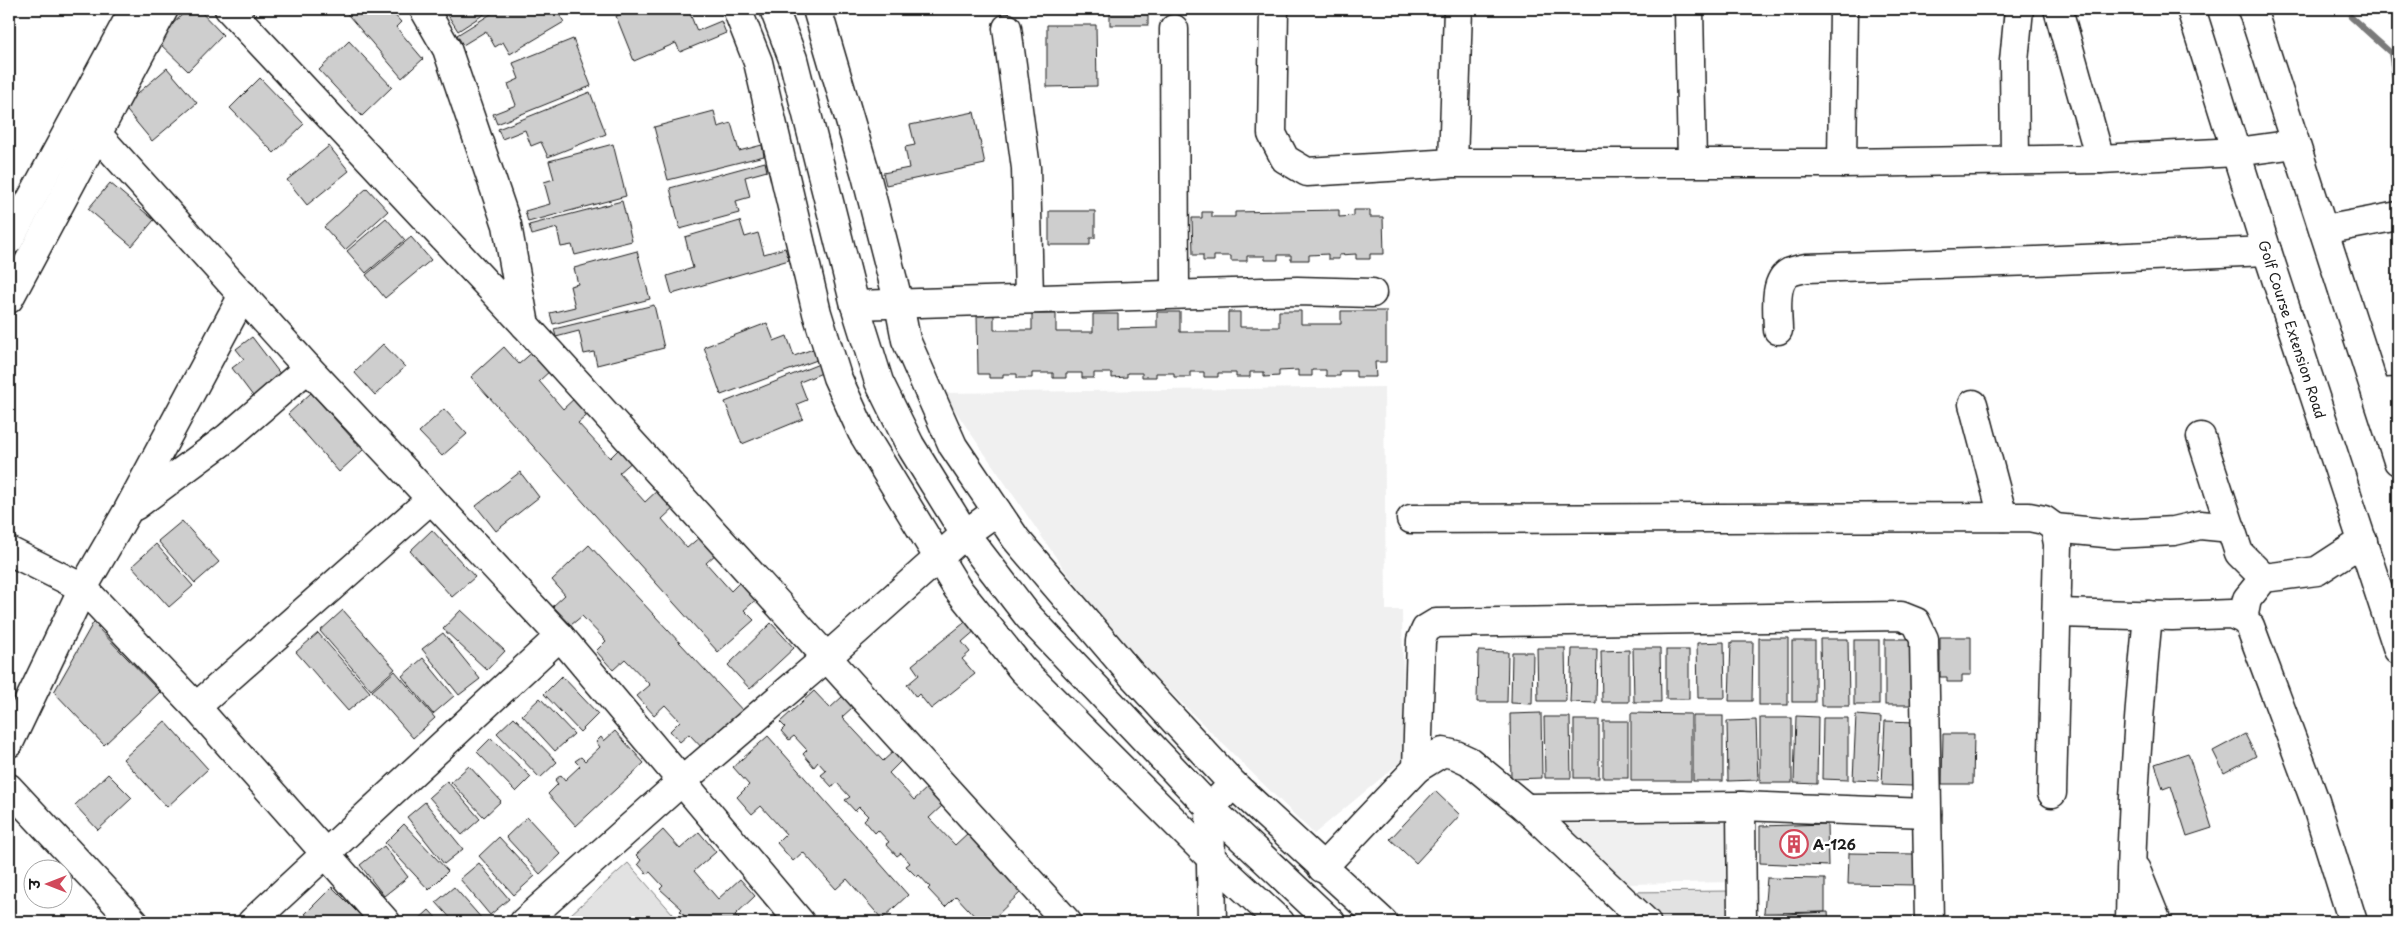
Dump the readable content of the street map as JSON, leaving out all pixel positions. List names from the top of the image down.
{
  "streets": {
    "street": ["Golf Course Extension Road"]
  },
  "places": {
    "building": ["A-126"]
  },
  "north": "left"
}
